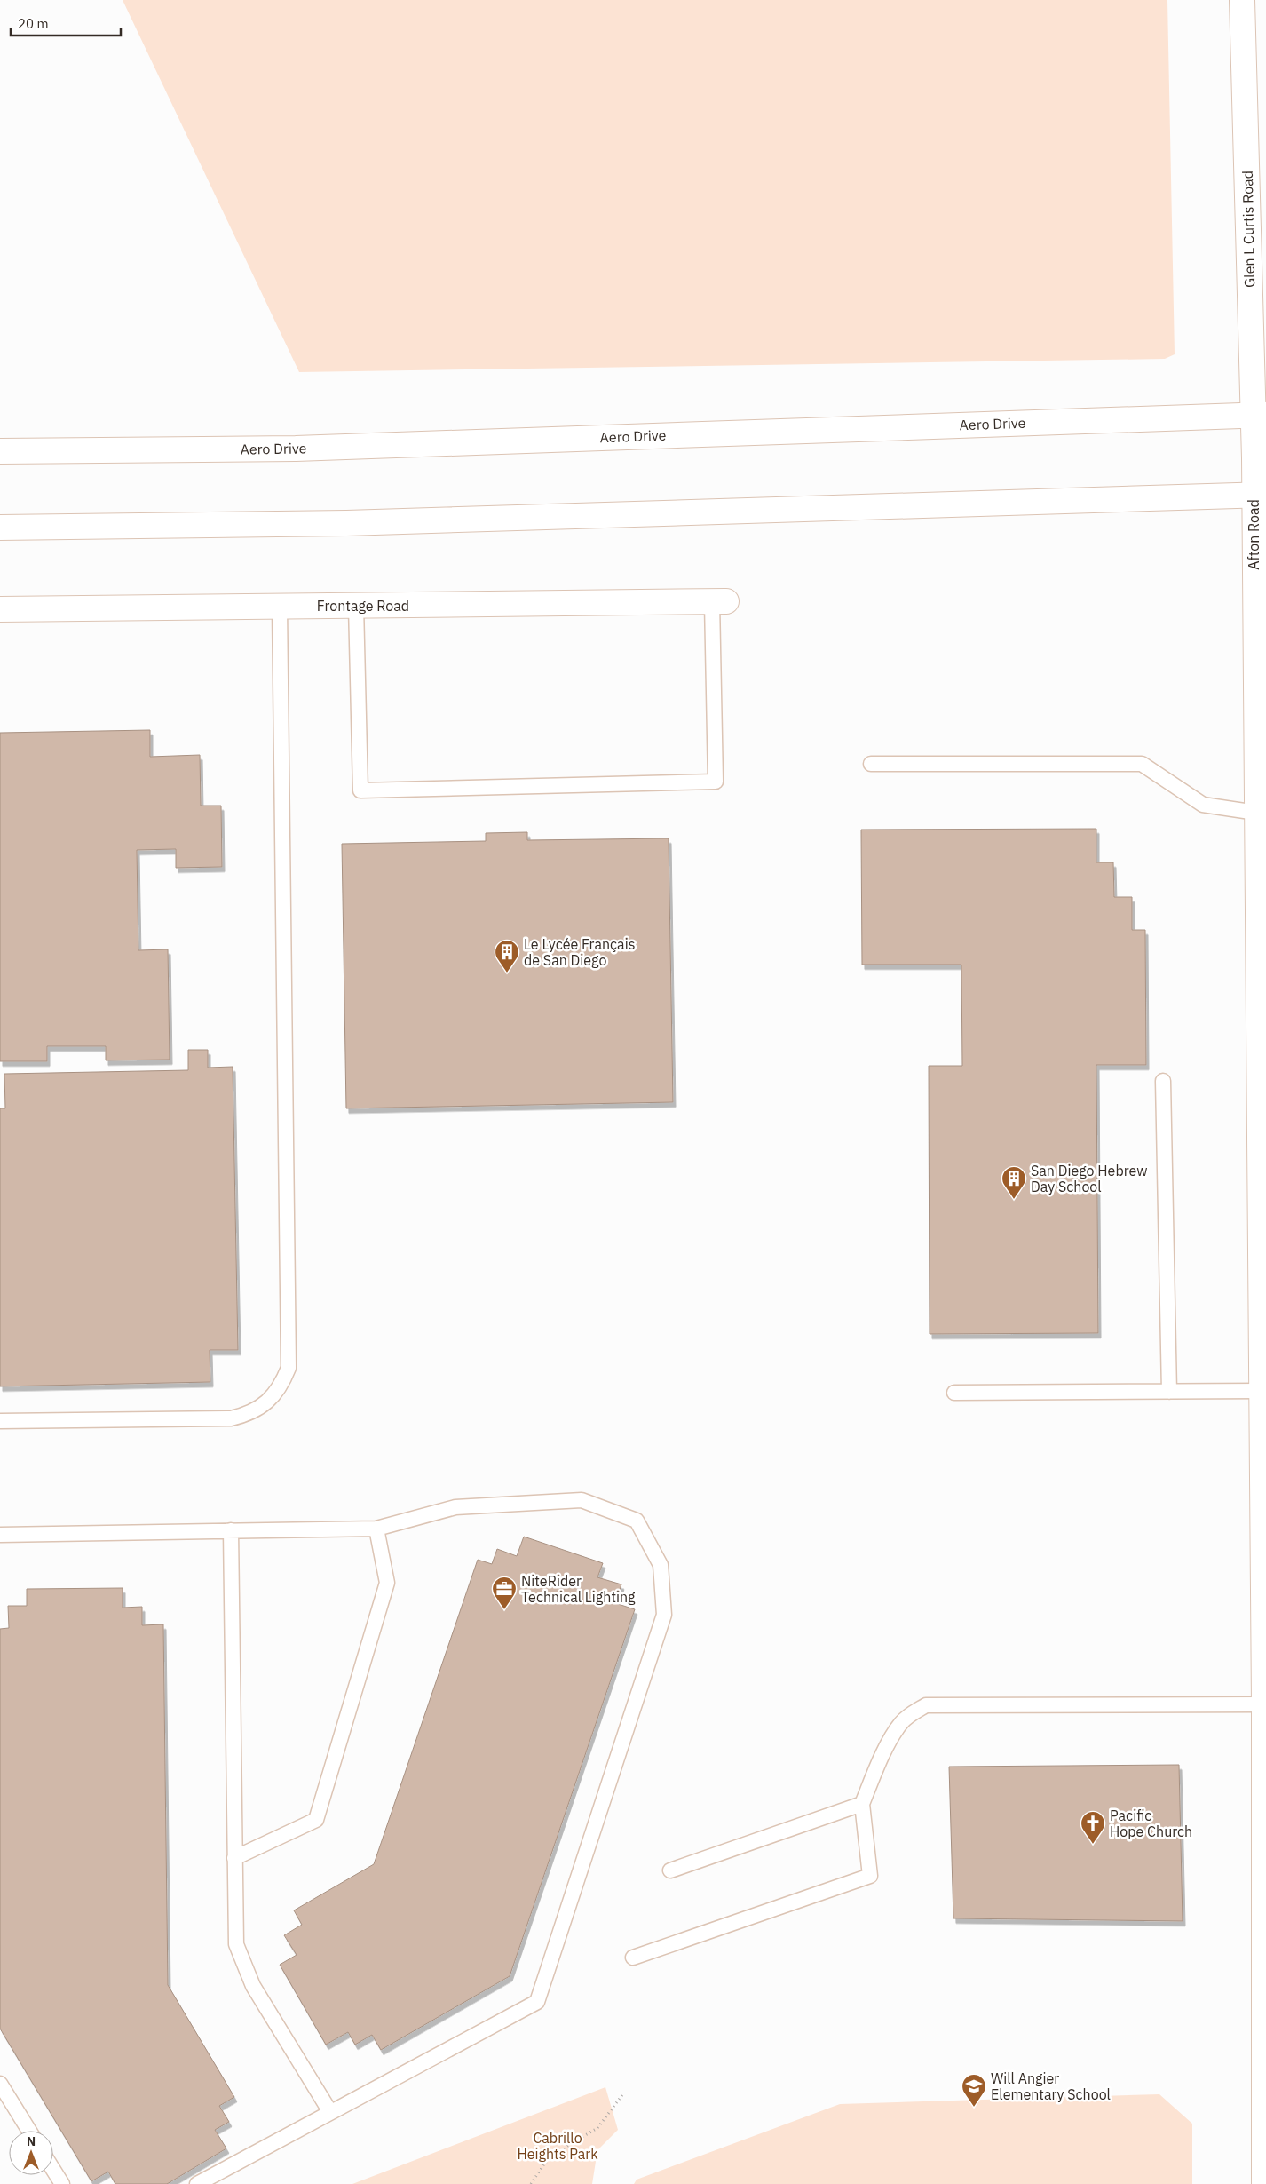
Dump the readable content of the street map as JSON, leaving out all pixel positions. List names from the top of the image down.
{
  "streets": {
    "street": [
      "Glen L Curtis Road",
      "Aero Drive",
      "Afton Road",
      "Frontage Road"
    ]
  },
  "crossings": [
    ["Glen L Curtis Road", "Aero Drive"],
    ["Glen L Curtis Road", "Afton Road"]
  ],
  "parks": ["Cabrillo Heights Park"],
  "places": {
    "building": ["Le Lycée Français de San Diego", "San Diego Hebrew Day School"],
    "office": ["NiteRider Technical Lighting"],
    "church": ["Pacific Hope Church"],
    "school or university": ["Will Angier Elementary School"]
  },
  "scale_bar": "20 m",
  "north": "top"
}
